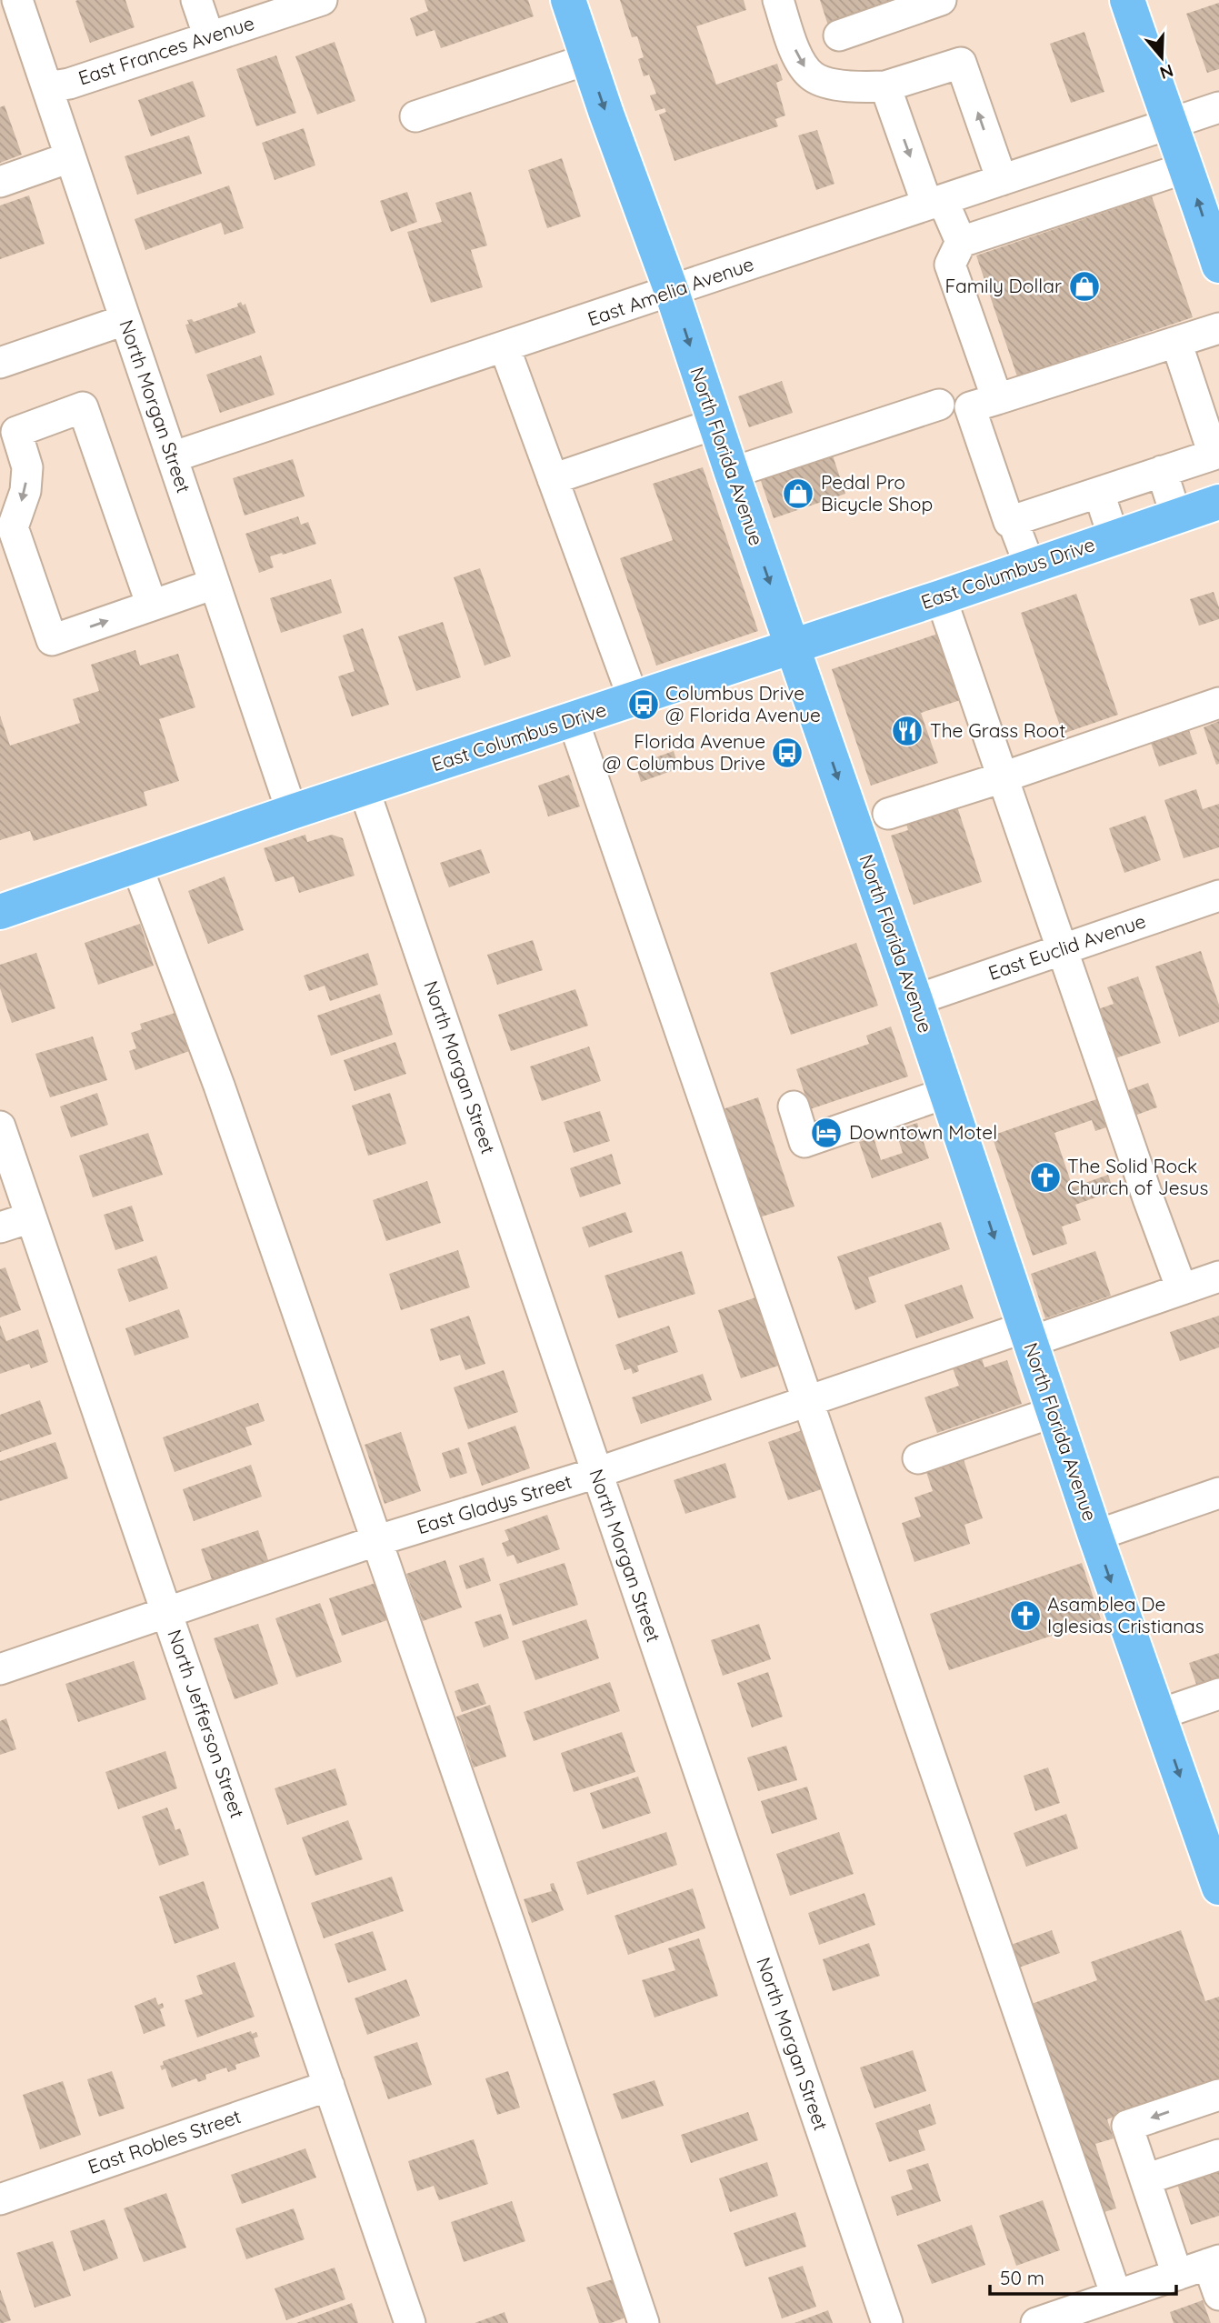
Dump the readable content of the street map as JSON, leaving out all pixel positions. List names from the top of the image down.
{
  "streets": {
    "main road": ["North Florida Avenue", "East Columbus Drive"],
    "street": [
      "East Frances Avenue",
      "East Amelia Avenue",
      "North Morgan Street",
      "East Euclid Avenue",
      "East Gladys Street",
      "North Jefferson Street",
      "East Robles Street"
    ]
  },
  "crossings": [
    ["East Frances Avenue", "North Morgan Street"],
    ["East Amelia Avenue", "North Morgan Street"],
    ["East Amelia Avenue", "North Florida Avenue"],
    ["North Morgan Street", "East Columbus Drive"],
    ["North Morgan Street", "East Gladys Street"],
    ["North Florida Avenue", "East Columbus Drive"],
    ["North Florida Avenue", "East Euclid Avenue"],
    ["North Florida Avenue", "East Gladys Street"],
    ["East Gladys Street", "North Jefferson Street"],
    ["North Jefferson Street", "East Robles Street"]
  ],
  "one_way": ["North Florida Avenue"],
  "places": {
    "shop": ["Family Dollar", "Pedal Pro Bicycle Shop"],
    "bus stop": ["Columbus Drive @ Florida Avenue", "Florida Avenue @ Columbus Drive"],
    "restaurant": ["The Grass Root"],
    "hotel": ["Downtown Motel"],
    "church": ["The Solid Rock Church of Jesus", "Asamblea De Iglesias Cristianas"]
  },
  "scale_bar": "50 m",
  "north": "bottom"
}
